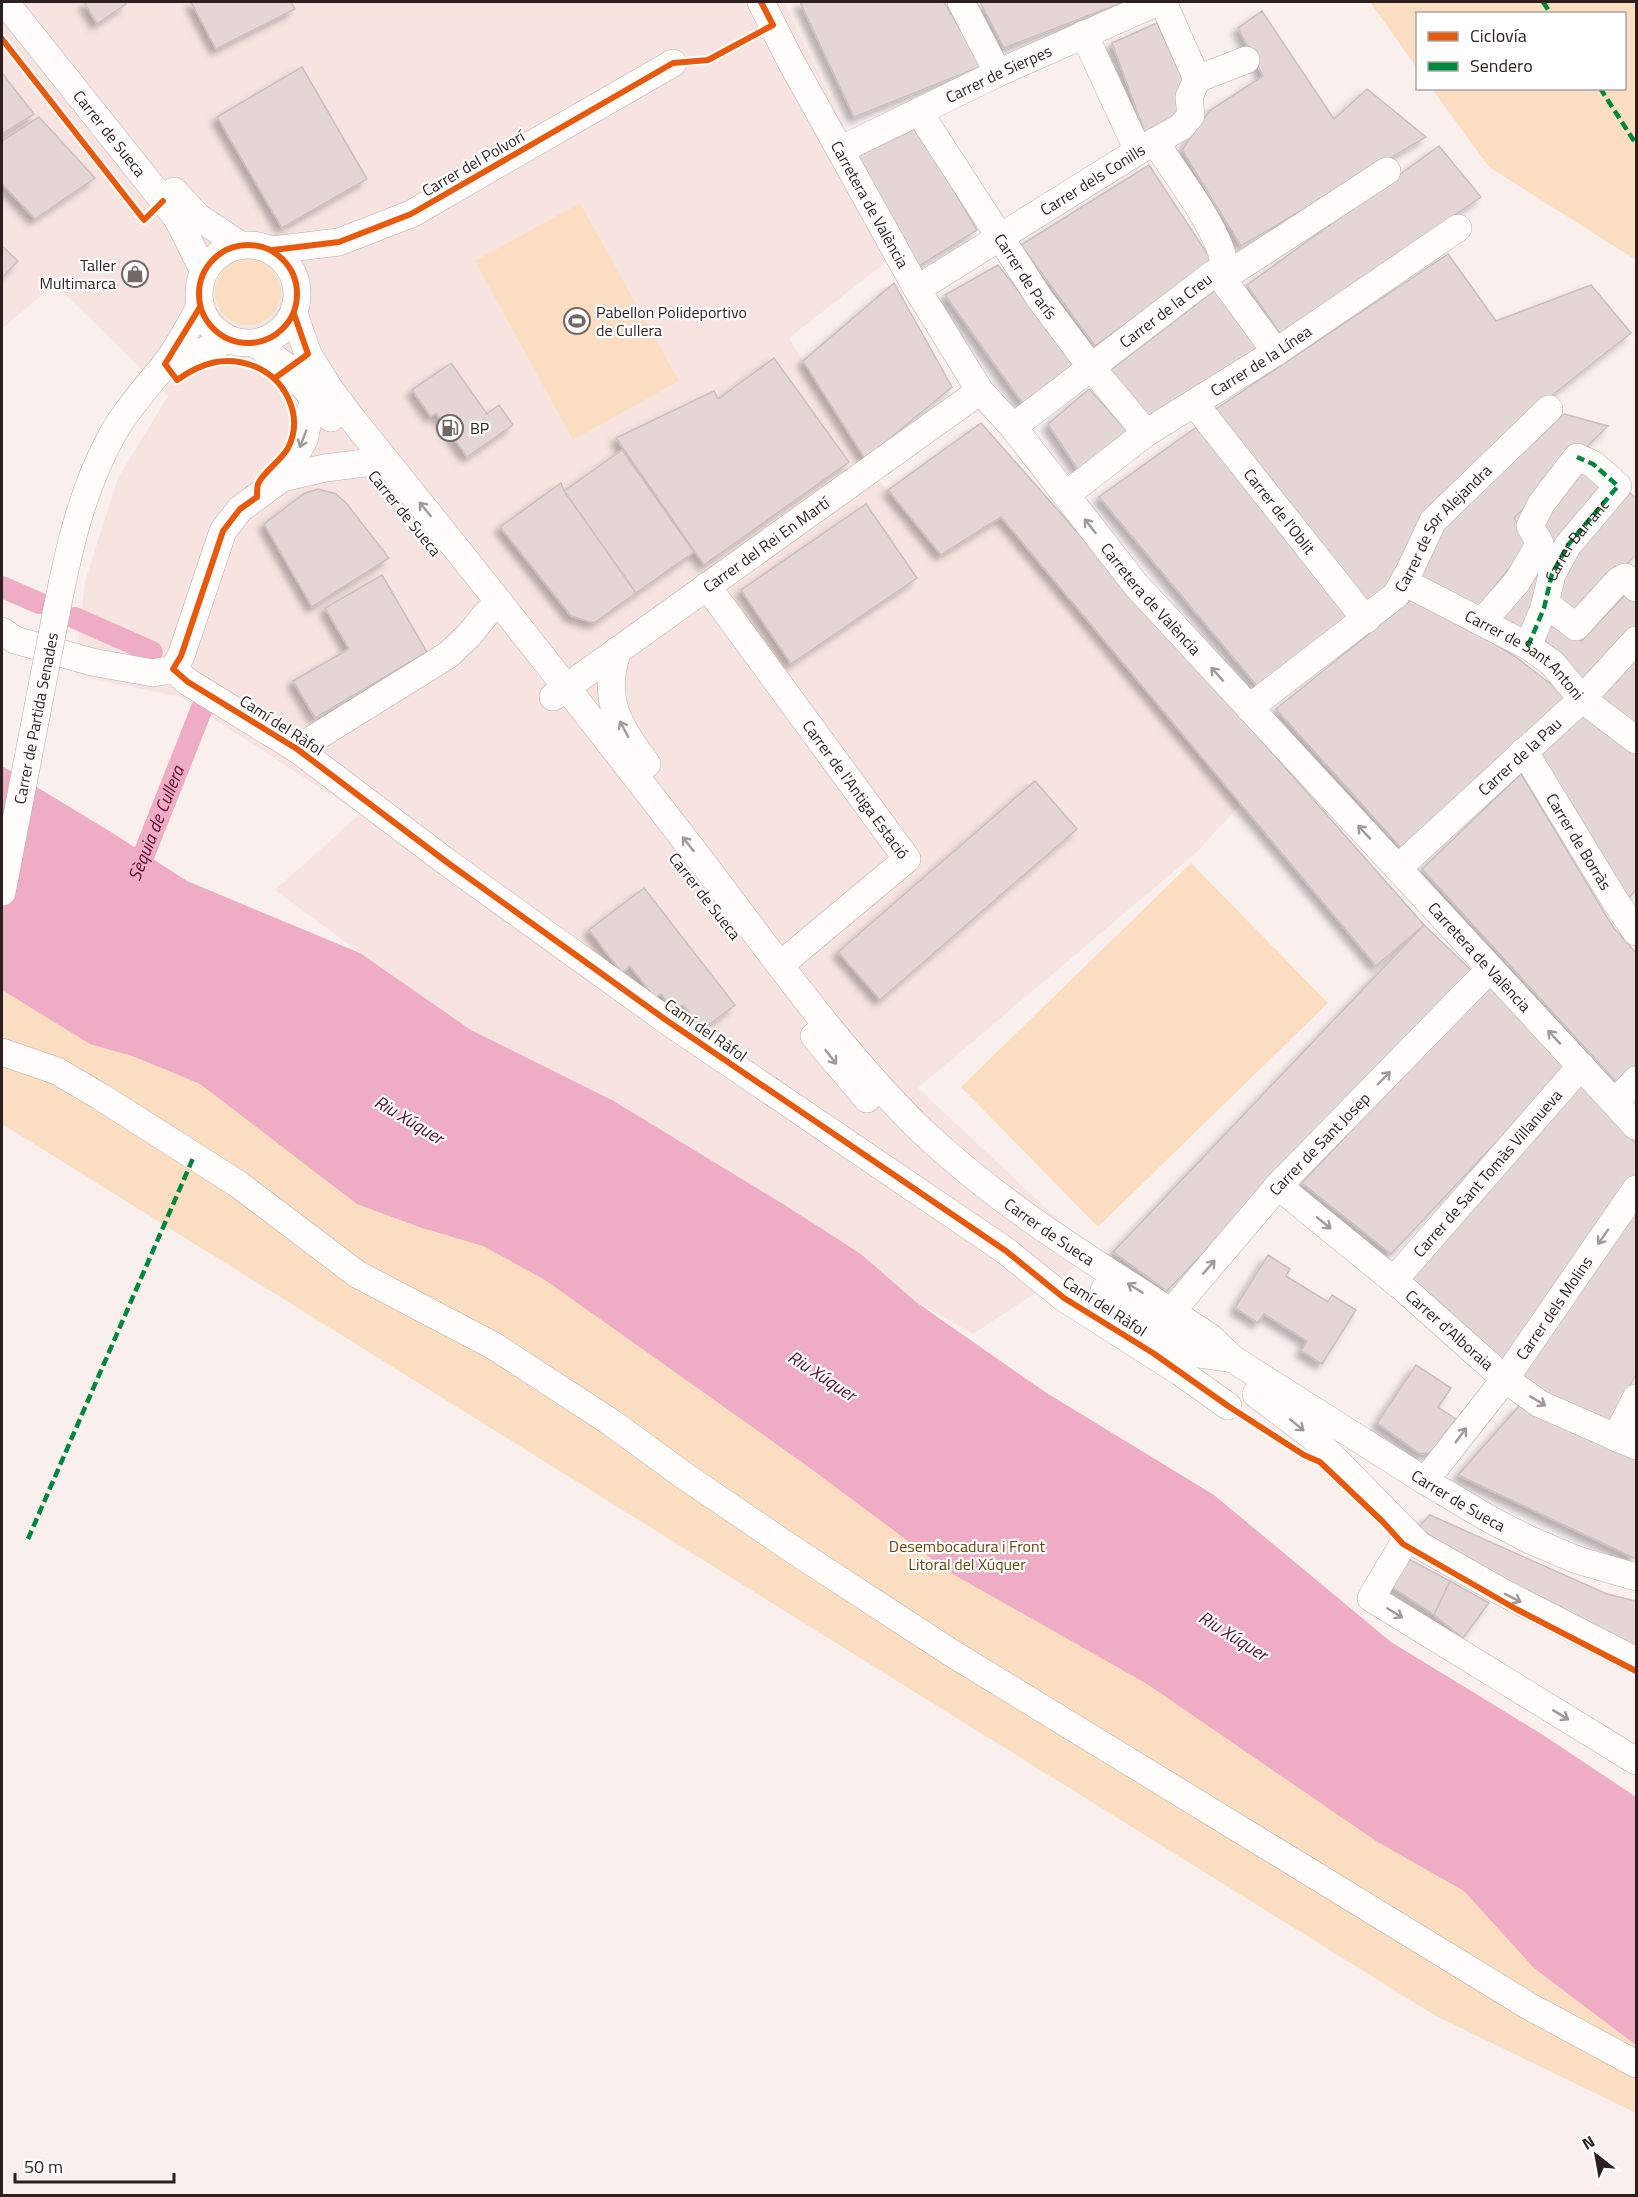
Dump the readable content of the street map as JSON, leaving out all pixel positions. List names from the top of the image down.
{
  "streets": {
    "street": [
      "Carrer de Sierpes",
      "Carrer de Sueca",
      "Carrer del Polvorí",
      "Carrer dels Conills",
      "Carretera de València",
      "Carrer de París",
      "Carrer de la Creu",
      "Carrer de la Línea",
      "Carrer de l'Oblit",
      "Carrer de Sor Alejandra",
      "Carrer Barranc",
      "Carrer del Rei En Martí",
      "Carrer de Sant Antoni",
      "Carrer de Partida Senades",
      "Camí del Ràfol",
      "Carrer de la Pau",
      "Carrer de l'Antiga Estació",
      "Carrer de Borràs",
      "Carrer de Sant Josep",
      "Carrer de Sant Tomàs Villanueva",
      "Carrer dels Molins",
      "Carrer d'Alboraia"
    ]
  },
  "crossings": [
    ["Carrer de Sierpes", "Carretera de València"],
    ["Carrer de Sierpes", "Carrer de París"],
    ["Carrer de Sueca", "Carrer del Polvorí"],
    ["Carrer de Sueca", "Carrer del Rei En Martí"],
    ["Carrer de Sueca", "Carrer de Partida Senades"],
    ["Carrer de Sueca", "Carrer de l'Antiga Estació"],
    ["Carrer de Sueca", "Carrer de Sant Josep"],
    ["Carrer de Sueca", "Carrer dels Molins"],
    ["Carrer del Polvorí", "Carrer de Partida Senades"],
    ["Carrer dels Conills", "Carretera de València"],
    ["Carrer dels Conills", "Carrer de París"],
    ["Carretera de València", "Carrer de la Creu"],
    ["Carretera de València", "Carrer de la Línea"],
    ["Carretera de València", "Carrer de Sor Alejandra"],
    ["Carretera de València", "Carrer del Rei En Martí"],
    ["Carretera de València", "Carrer de la Pau"],
    ["Carretera de València", "Carrer de Sant Josep"],
    ["Carretera de València", "Carrer de Sant Tomàs Villanueva"],
    ["Carrer de París", "Carrer de la Creu"],
    ["Carrer de París", "Carrer de la Línea"],
    ["Carrer de la Línea", "Carrer de l'Oblit"],
    ["Carrer de l'Oblit", "Carrer de Sor Alejandra"],
    ["Carrer de Sor Alejandra", "Carrer de Sant Antoni"],
    ["Carrer Barranc", "Carrer de Sant Antoni"],
    ["Carrer del Rei En Martí", "Carrer de l'Antiga Estació"],
    ["Carrer de Sant Antoni", "Carrer de la Pau"],
    ["Carrer de la Pau", "Carrer de Borràs"],
    ["Carrer de Sant Josep", "Carrer d'Alboraia"],
    ["Carrer de Sant Tomàs Villanueva", "Carrer d'Alboraia"],
    ["Carrer dels Molins", "Carrer d'Alboraia"]
  ],
  "one_way": ["Carretera de València", "Carrer de Sant Josep"],
  "water": ["Sèquia de Cullera", "Riu Xúquer"],
  "parks": ["Desembocadura i Front Litoral del Xúquer"],
  "places": {
    "shop": ["Taller Multimarca"],
    "sports": ["Pabellon Polideportivo de Cullera"],
    "fuel station": ["BP"]
  },
  "legend": ["Ciclovía", "Sendero"],
  "scale_bar": "50 m",
  "north": "top left"
}
